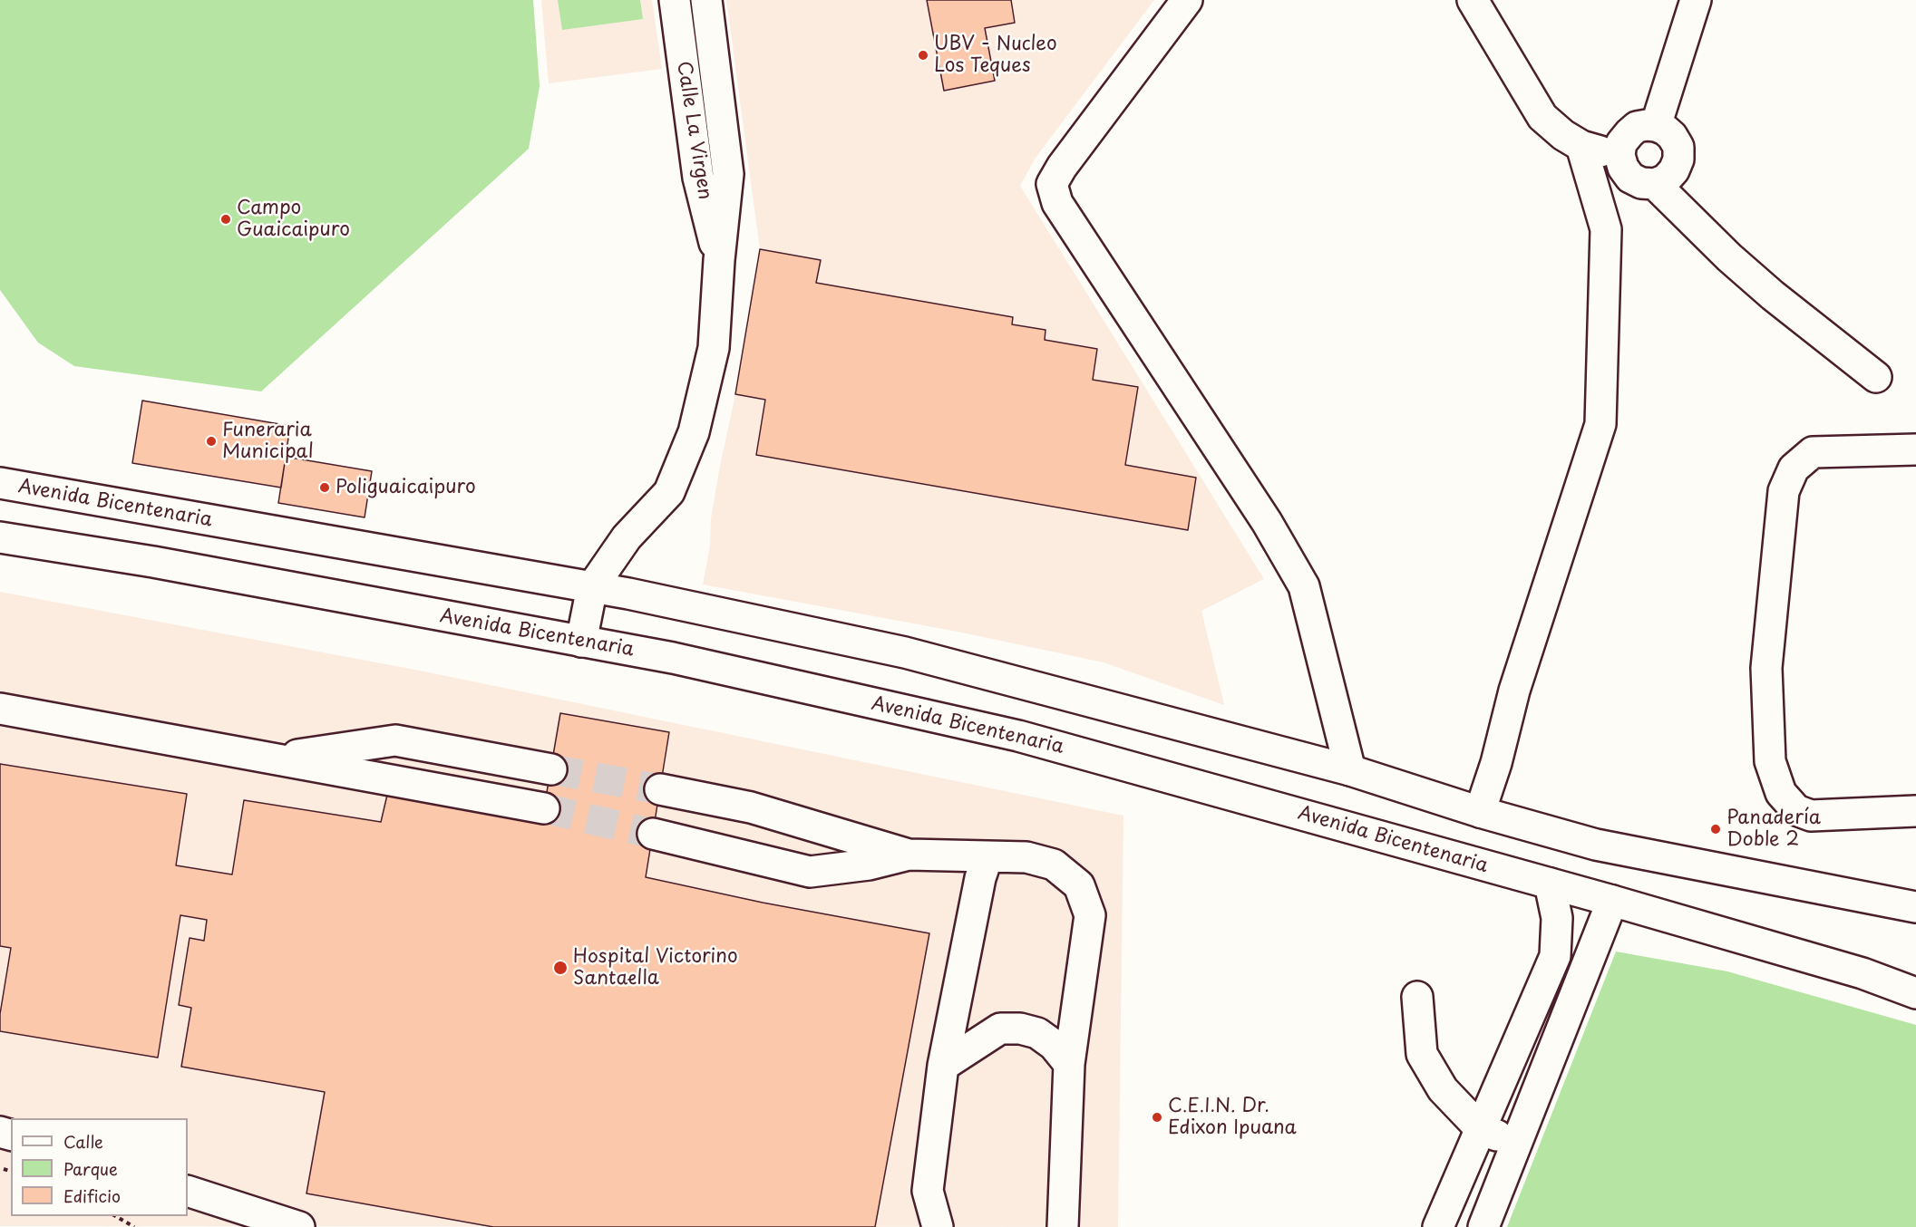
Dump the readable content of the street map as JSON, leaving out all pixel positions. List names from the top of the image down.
{
  "streets": {
    "main road": ["Calle La Virgen", "Avenida Bicentenaria"]
  },
  "crossings": [
    ["Calle La Virgen", "Avenida Bicentenaria"]
  ],
  "places": [
    "UBV - Nucleo Los Teques",
    "Campo Guaicaipuro",
    "Funeraria Municipal",
    "Poliguaicaipuro",
    "Panadería Doble 2",
    "Hospital Victorino Santaella",
    "C.E.I.N. Dr. Edixon Ipuana"
  ],
  "legend": ["Calle", "Parque", "Edificio"]
}
